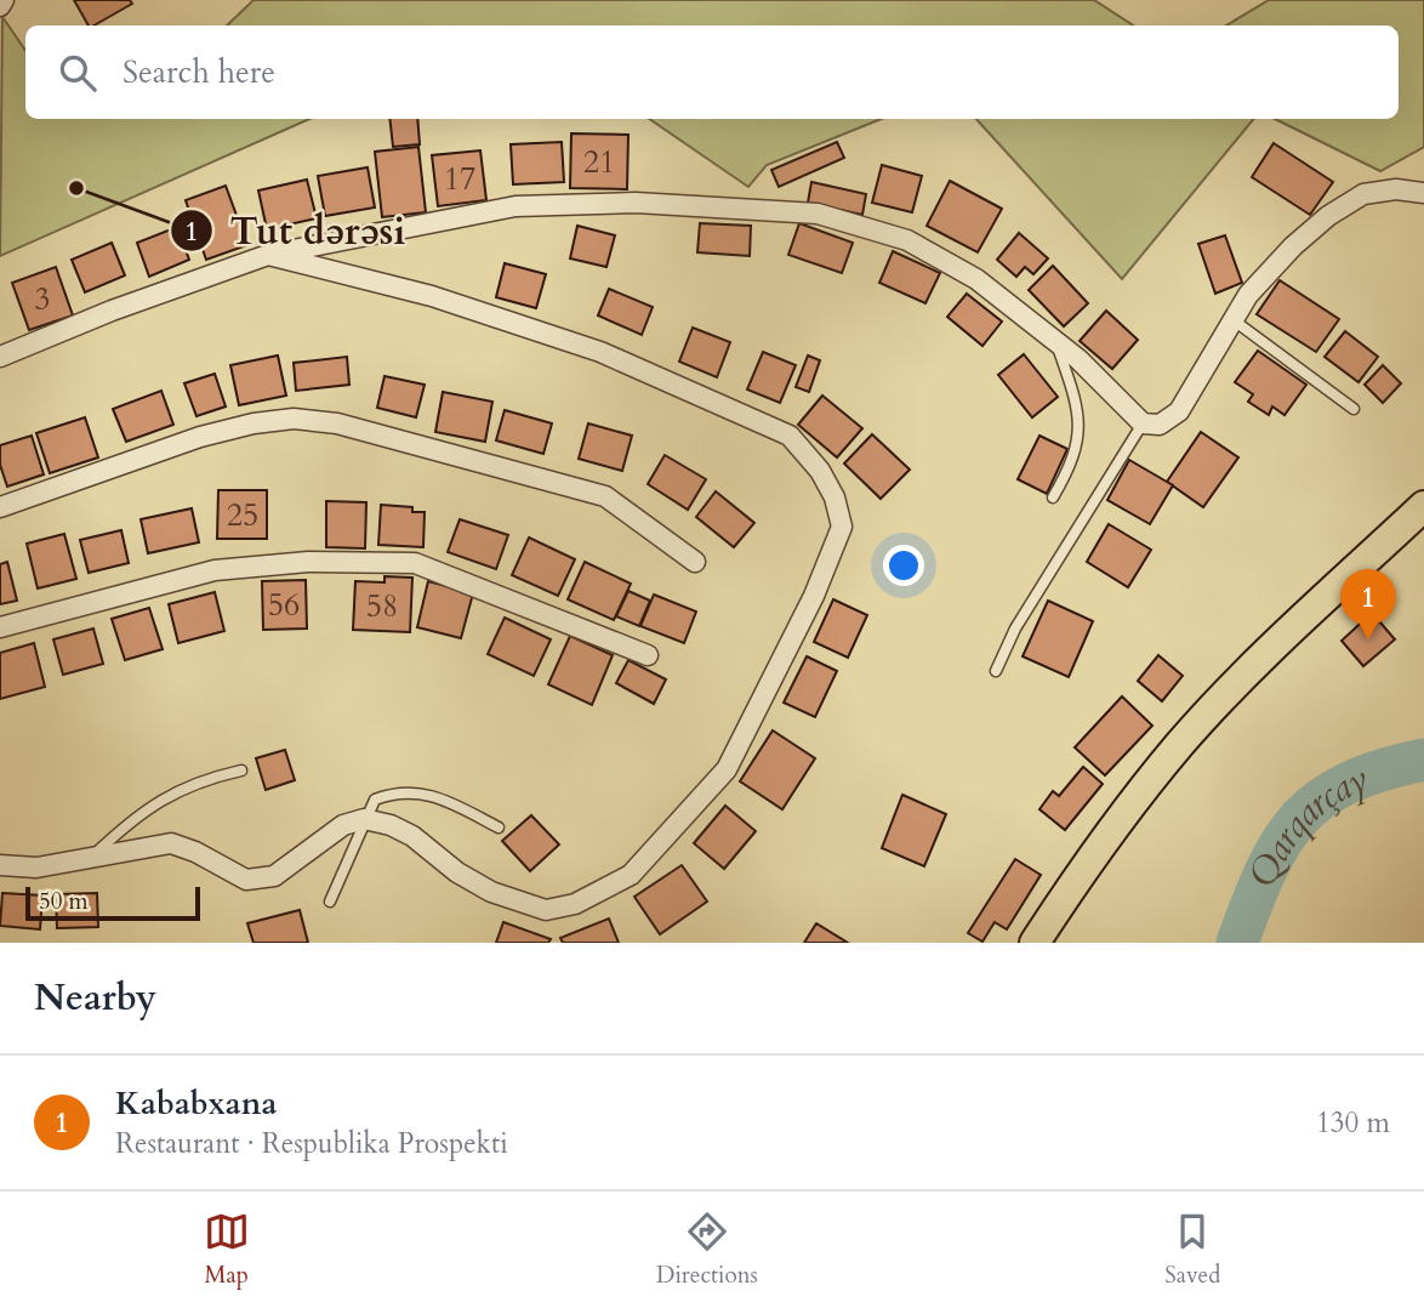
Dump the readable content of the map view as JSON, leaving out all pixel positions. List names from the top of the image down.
{
  "water": ["Qarqarçay"],
  "places": ["Tut dərəsi"],
  "house_numbers": [
    "21",
    "17",
    "3",
    "25",
    "56",
    "58"
  ],
  "scale_bar": "50 m",
  "page": {
    "search": "Search here",
    "pins": "1",
    "scale": "50 m",
    "heading": "Nearby",
    "list": [
      {
        "mark": "1",
        "name": "Kababxana",
        "note": "Restaurant · Respublika Prospekti",
        "value": "130 m"
      }
    ],
    "nav": ["Map", "Directions", "Saved"]
  }
}
